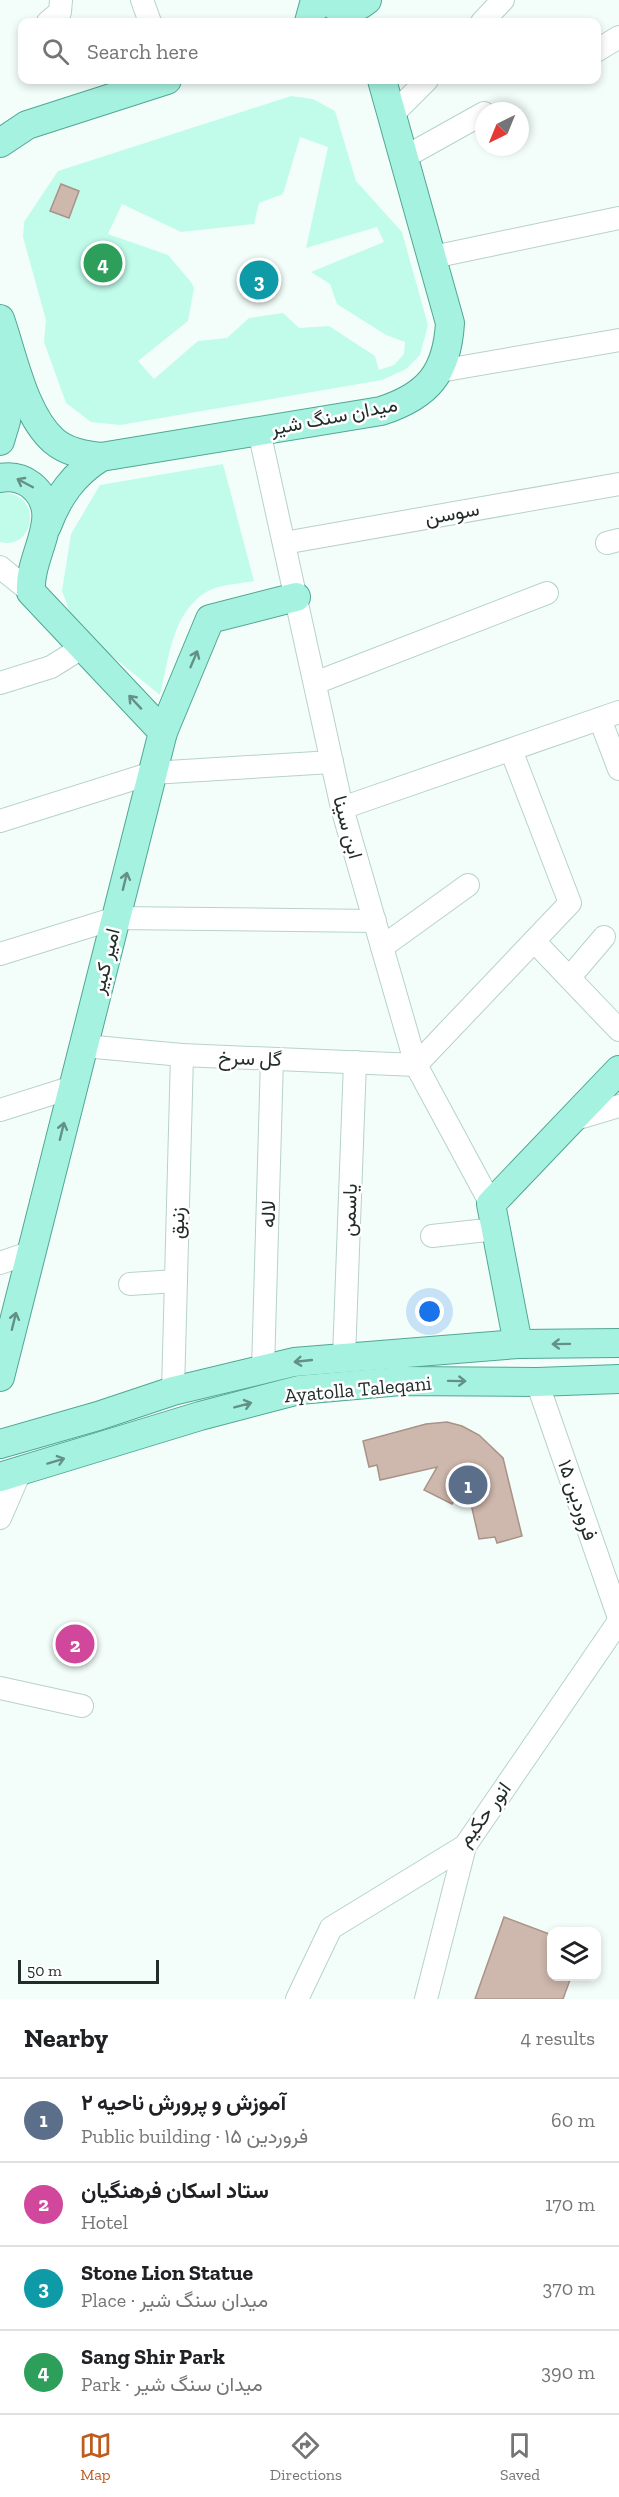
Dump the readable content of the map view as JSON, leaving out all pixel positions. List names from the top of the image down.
{
  "streets": {
    "main road": ["میدان سنگ شیر", "امیر کبیر", "Ayatolla Taleqani"],
    "street": [
      "سوسن",
      "ابن سینا",
      "گل سرخ",
      "یاسمن",
      "لاله",
      "زنبق",
      "۱۵ فروردین",
      "انور حکیم"
    ]
  },
  "crossings": [
    ["میدان سنگ شیر", "ابن سینا"],
    ["سوسن", "ابن سینا"],
    ["ابن سینا", "امیر کبیر"],
    ["ابن سینا", "گل سرخ"],
    ["امیر کبیر", "گل سرخ"],
    ["گل سرخ", "یاسمن"],
    ["گل سرخ", "لاله"],
    ["گل سرخ", "زنبق"],
    ["یاسمن", "Ayatolla Taleqani"],
    ["لاله", "Ayatolla Taleqani"],
    ["زنبق", "Ayatolla Taleqani"],
    ["Ayatolla Taleqani", "۱۵ فروردین"],
    ["۱۵ فروردین", "انور حکیم"]
  ],
  "one_way": ["امیر کبیر"],
  "scale_bar": "50 m",
  "north": "bottom left",
  "page": {
    "search": "Search here",
    "pins": [
      "4",
      "3",
      "1",
      "2"
    ],
    "scale": "50 m",
    "heading": ["Nearby", "4 results"],
    "list": [
      {
        "mark": "1",
        "name": "آموزش و پرورش ناحیه ۲",
        "note": "Public building · ۱۵ فروردین",
        "value": "60 m"
      },
      {
        "mark": "2",
        "name": "ستاد اسکان فرهنگیان",
        "note": "Hotel",
        "value": "170 m"
      },
      {
        "mark": "3",
        "name": "Stone Lion Statue",
        "note": "Place · میدان سنگ شیر",
        "value": "370 m"
      },
      {
        "mark": "4",
        "name": "Sang Shir Park",
        "note": "Park · میدان سنگ شیر",
        "value": "390 m"
      }
    ],
    "nav": ["Map", "Directions", "Saved"]
  }
}
